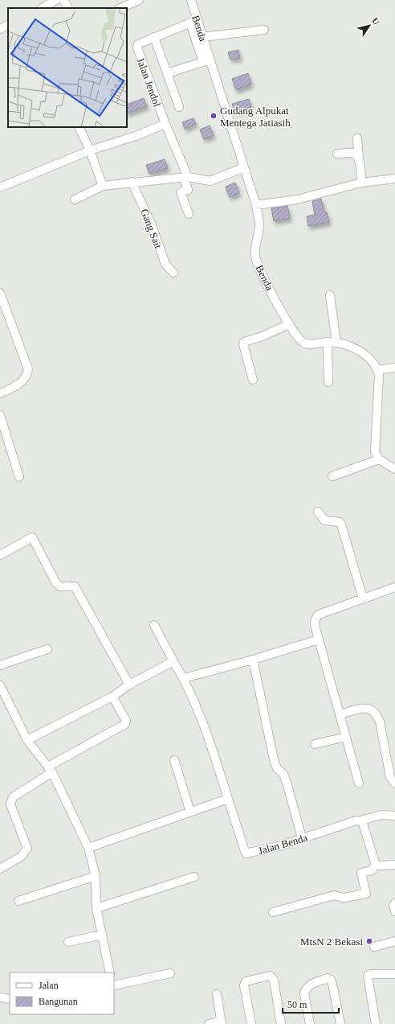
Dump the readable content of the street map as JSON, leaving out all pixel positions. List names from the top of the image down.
{
  "streets": {
    "street": [
      "Benda",
      "Jalan Jendol",
      "Gang Sait",
      "Jalan Benda"
    ]
  },
  "crossings": [
    ["Benda", "Jalan Jendol"]
  ],
  "places": ["Gudang Alpukat Mentega Jatiasih", "MtsN 2 Bekasi"],
  "legend": ["Jalan", "Bangunan"],
  "scale_bar": "50 m",
  "north": "top right"
}
